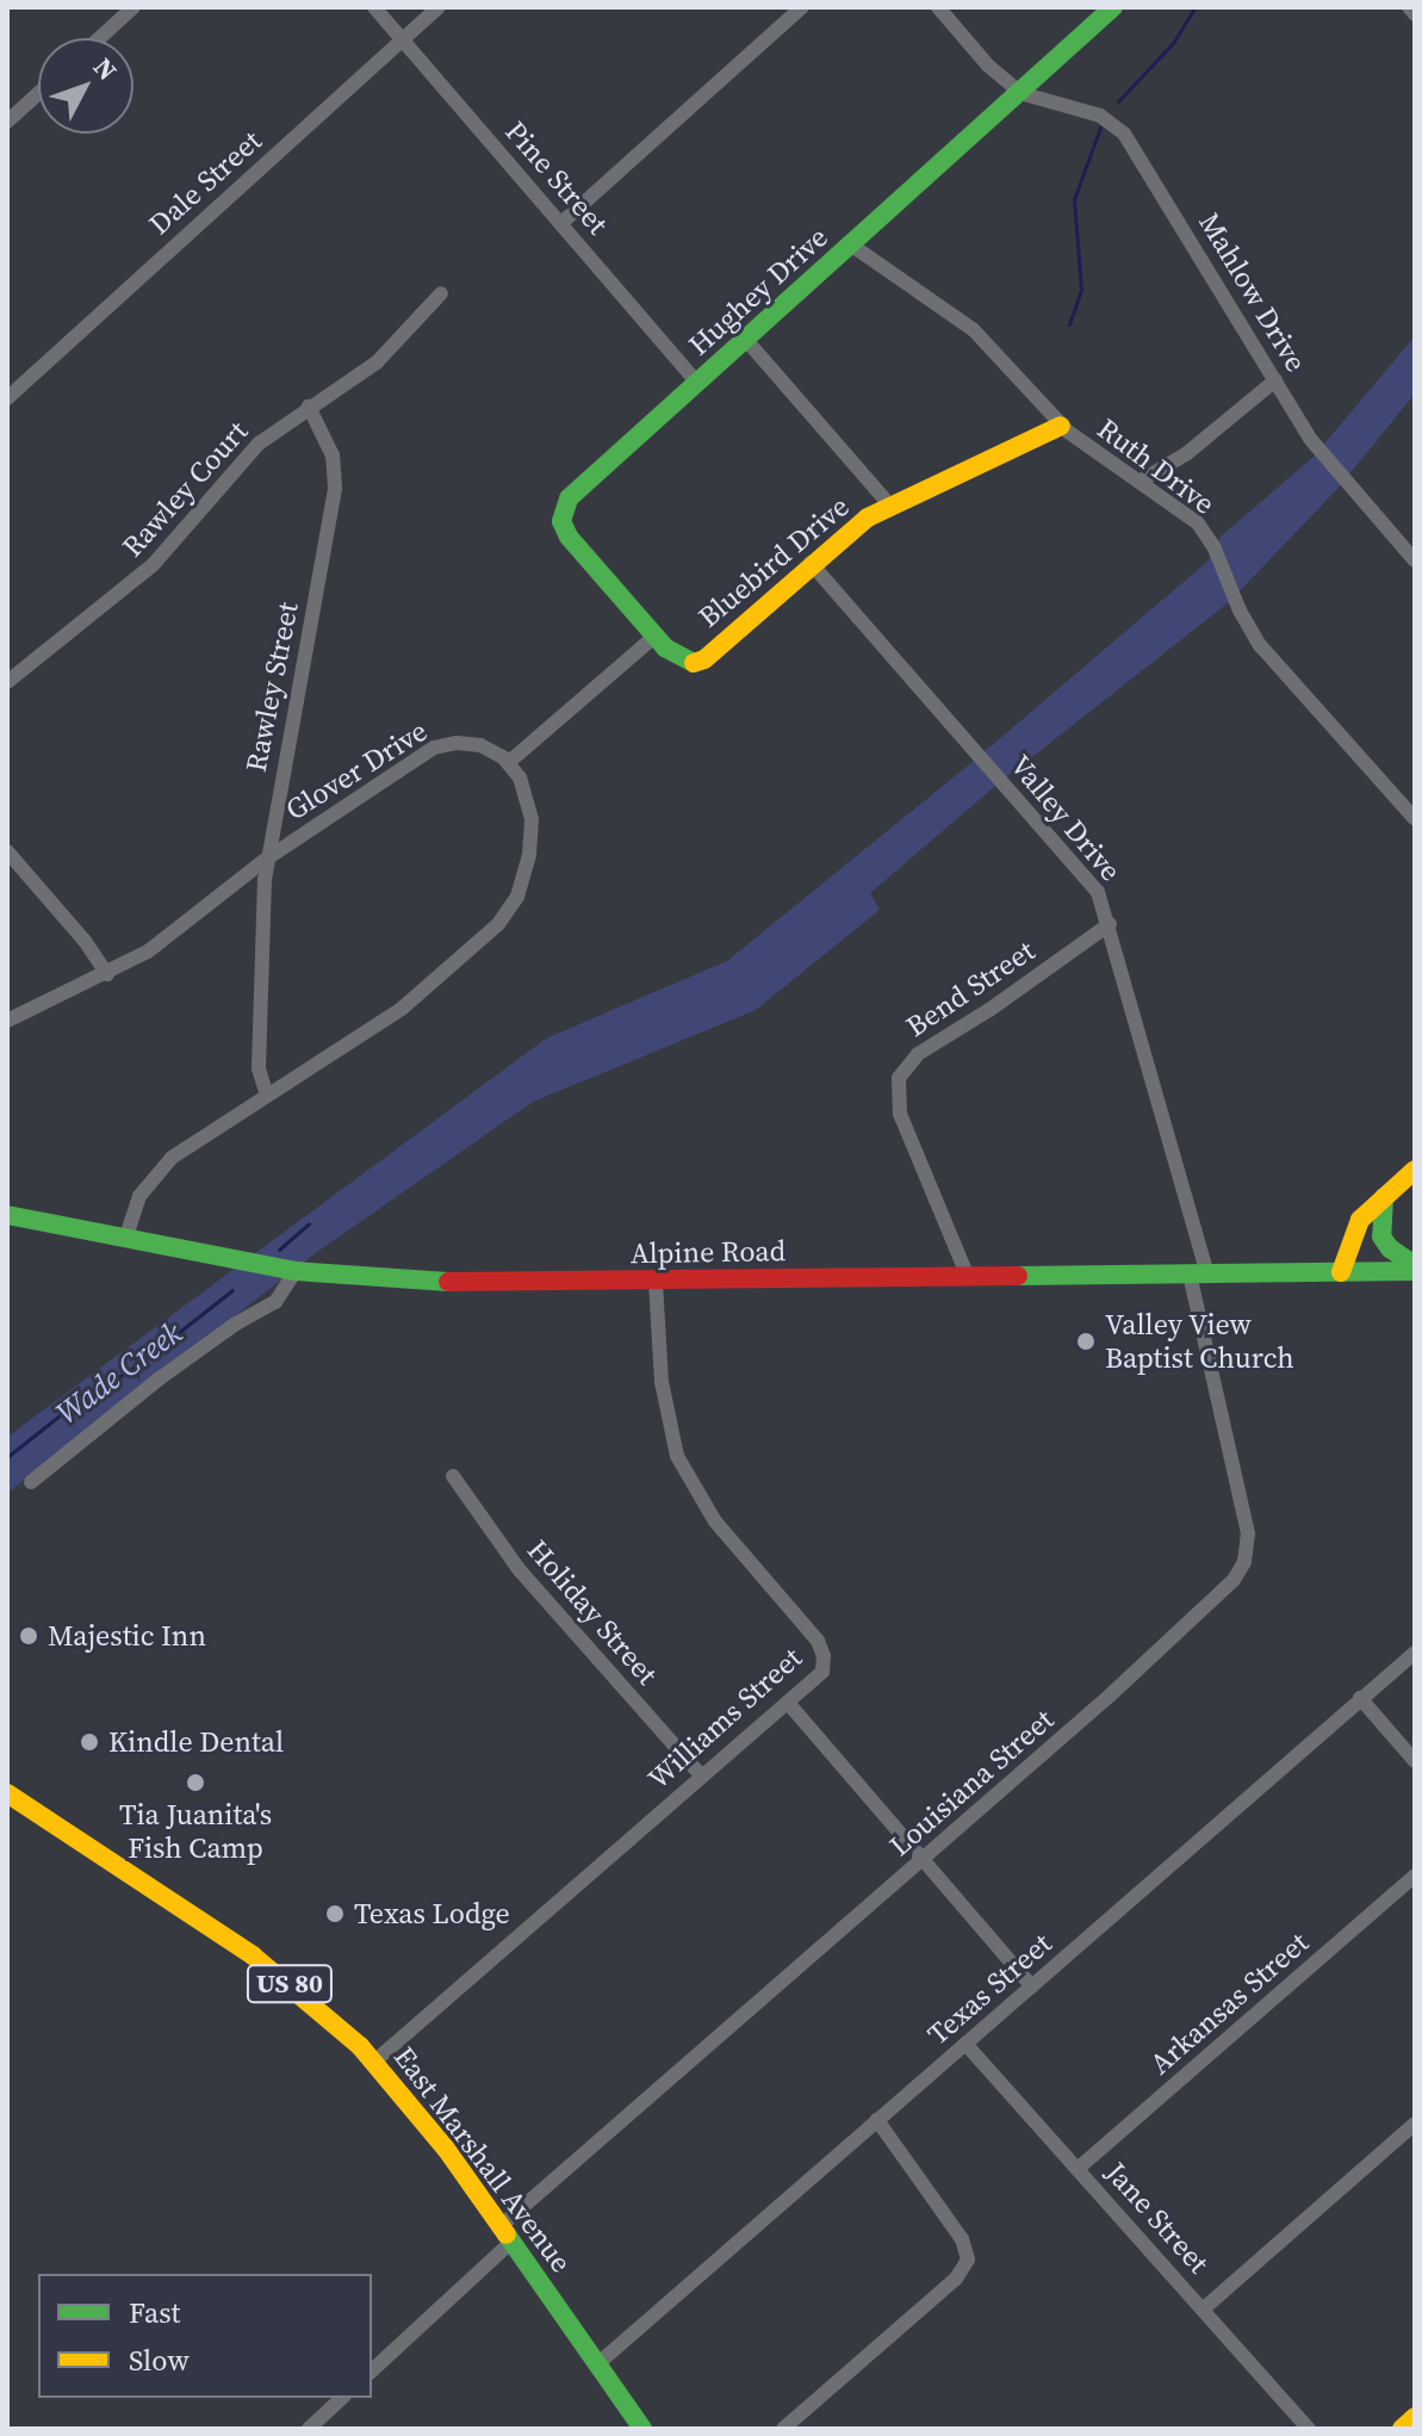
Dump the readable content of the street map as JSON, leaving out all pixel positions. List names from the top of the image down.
{
  "streets": {
    "main road": [
      "Hughey Drive",
      "Bluebird Drive",
      "Alpine Road",
      "US 80",
      "East Marshall Avenue"
    ],
    "street": [
      "Pine Street",
      "Dale Street",
      "Mahlow Drive",
      "Ruth Drive",
      "Rawley Court",
      "Rawley Street",
      "Glover Drive",
      "Valley Drive",
      "Bend Street",
      "Holiday Street",
      "Williams Street",
      "Louisiana Street",
      "Texas Street",
      "Arkansas Street",
      "Jane Street"
    ]
  },
  "crossings": [
    ["Pine Street", "Dale Street"],
    ["Pine Street", "Hughey Drive"],
    ["Hughey Drive", "Mahlow Drive"],
    ["Hughey Drive", "Ruth Drive"],
    ["Hughey Drive", "Bluebird Drive"],
    ["Ruth Drive", "Bluebird Drive"],
    ["Rawley Court", "Rawley Street"],
    ["Bluebird Drive", "Valley Drive"],
    ["Rawley Street", "Glover Drive"],
    ["Valley Drive", "Bend Street"],
    ["Valley Drive", "Alpine Road"],
    ["Valley Drive", "Louisiana Street"],
    ["Bend Street", "Alpine Road"],
    ["Alpine Road", "Williams Street"],
    ["Alpine Road", "Louisiana Street"],
    ["Holiday Street", "Williams Street"],
    ["Williams Street", "East Marshall Avenue"],
    ["Louisiana Street", "East Marshall Avenue"],
    ["Texas Street", "East Marshall Avenue"],
    ["Texas Street", "Jane Street"],
    ["Arkansas Street", "Jane Street"]
  ],
  "water": ["Wade Creek"],
  "places": [
    "Valley View Baptist Church",
    "Majestic Inn",
    "Kindle Dental",
    "Tia Juanita's Fish Camp",
    "Texas Lodge"
  ],
  "legend": ["Fast", "Slow"],
  "north": "top right"
}
